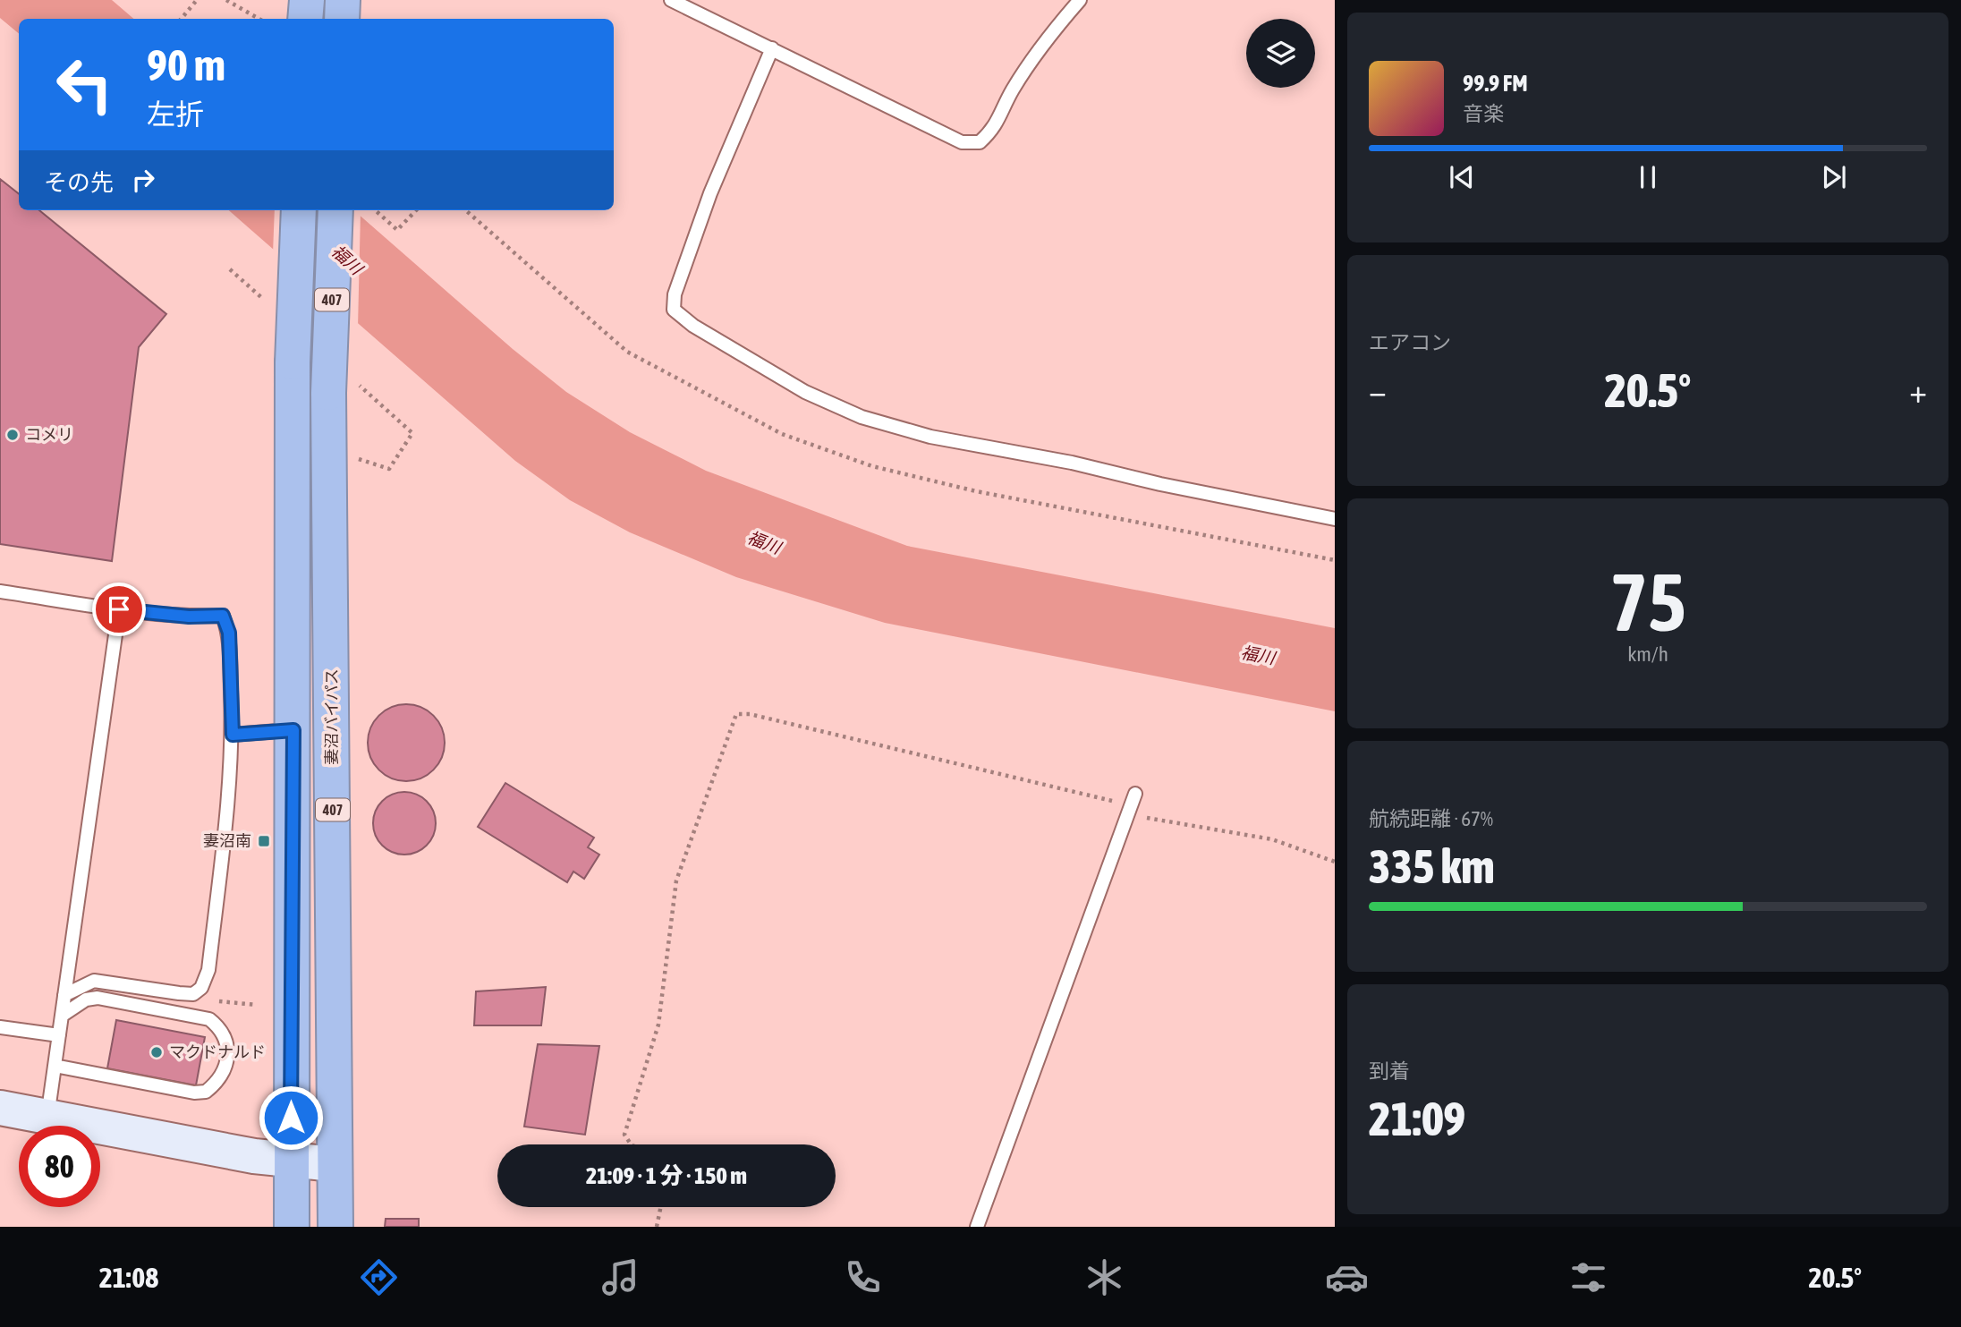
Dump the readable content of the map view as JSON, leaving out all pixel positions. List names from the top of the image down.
{
  "streets": {
    "highway": ["407", "妻沼バイパス"]
  },
  "water": ["福川"],
  "places": {
    "other": ["コメリ", "マクドナルド"],
    "transit": ["妻沼南"]
  },
  "page": {
    "turn": ["90 m", "左折"],
    "song": ["99.9 FM", "音楽"],
    "then": "その先",
    "tile": [
      "エアコン",
      ["75", "km/h"],
      ["航続距離 · 67%", "335 km"],
      ["到着", "21:09"]
    ],
    "heat": ["−", "20.5°", "+"],
    "limit": "80",
    "trip": "21:09 · 1 分 · 150 m",
    "tabs": ["21:08", "20.5°"]
  }
}
